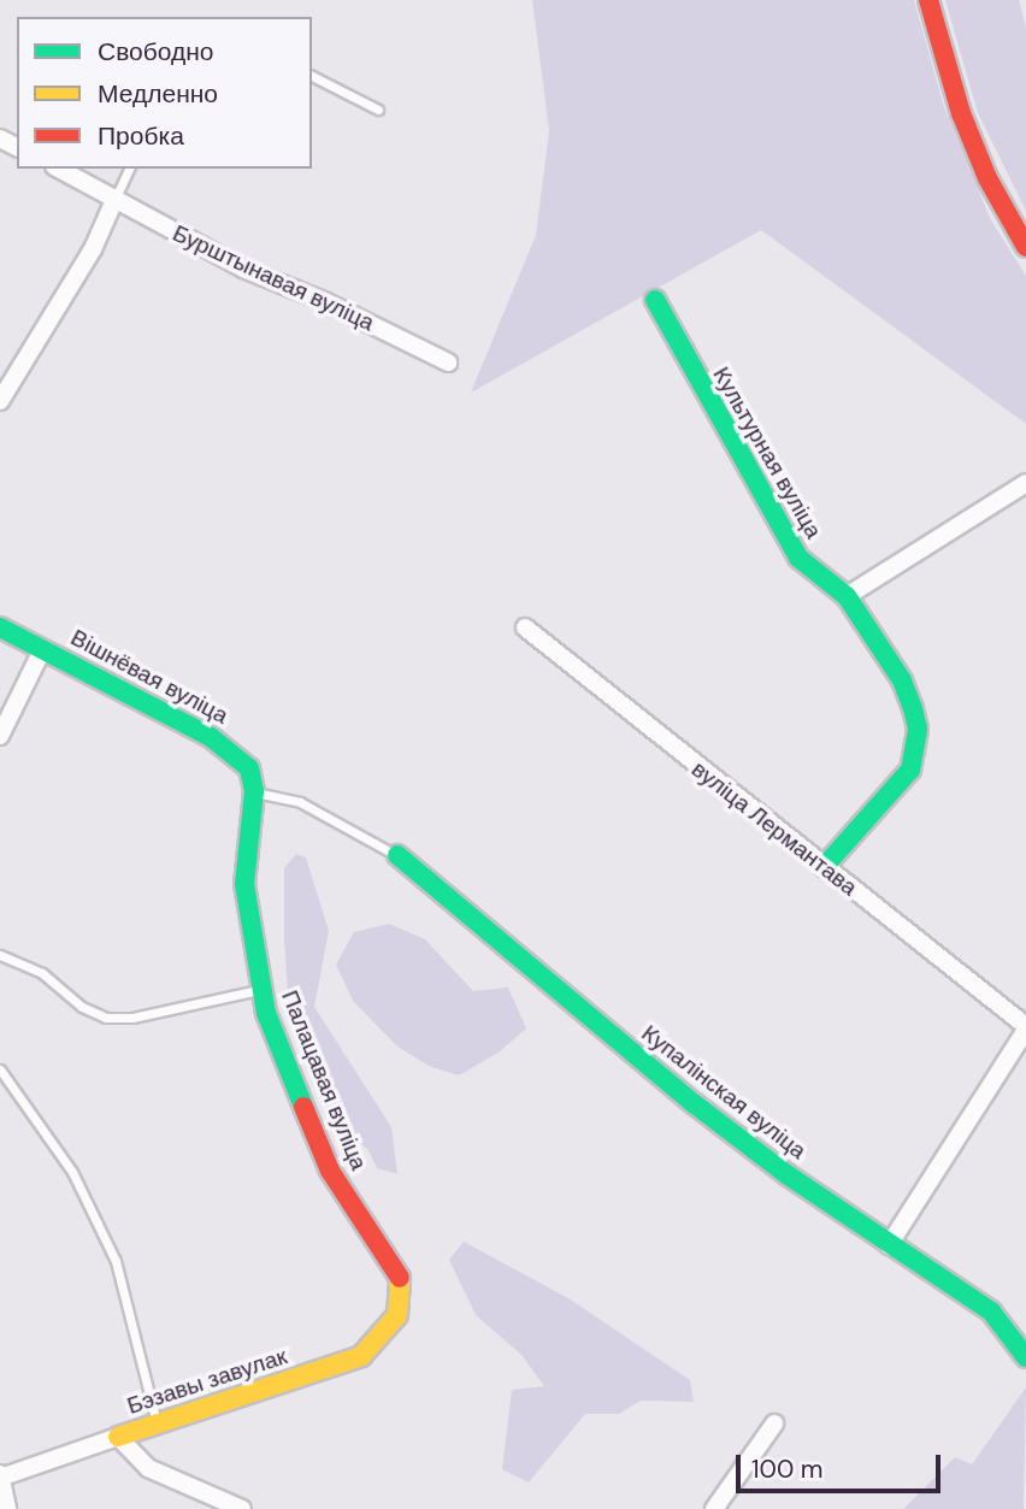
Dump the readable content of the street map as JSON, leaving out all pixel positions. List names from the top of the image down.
{
  "streets": {
    "street": [
      "Бурштынавая вуліца",
      "Культурная вуліца",
      "Вішнёвая вуліца",
      "вуліца Лермантава",
      "Палацавая вуліца",
      "Купалінская вуліца",
      "Бэзавы завулак"
    ]
  },
  "crossings": [
    ["Культурная вуліца", "вуліца Лермантава"],
    ["Вішнёвая вуліца", "Палацавая вуліца"],
    ["Палацавая вуліца", "Бэзавы завулак"]
  ],
  "legend": ["Свободно", "Медленно", "Пробка"],
  "scale_bar": "100 m"
}
